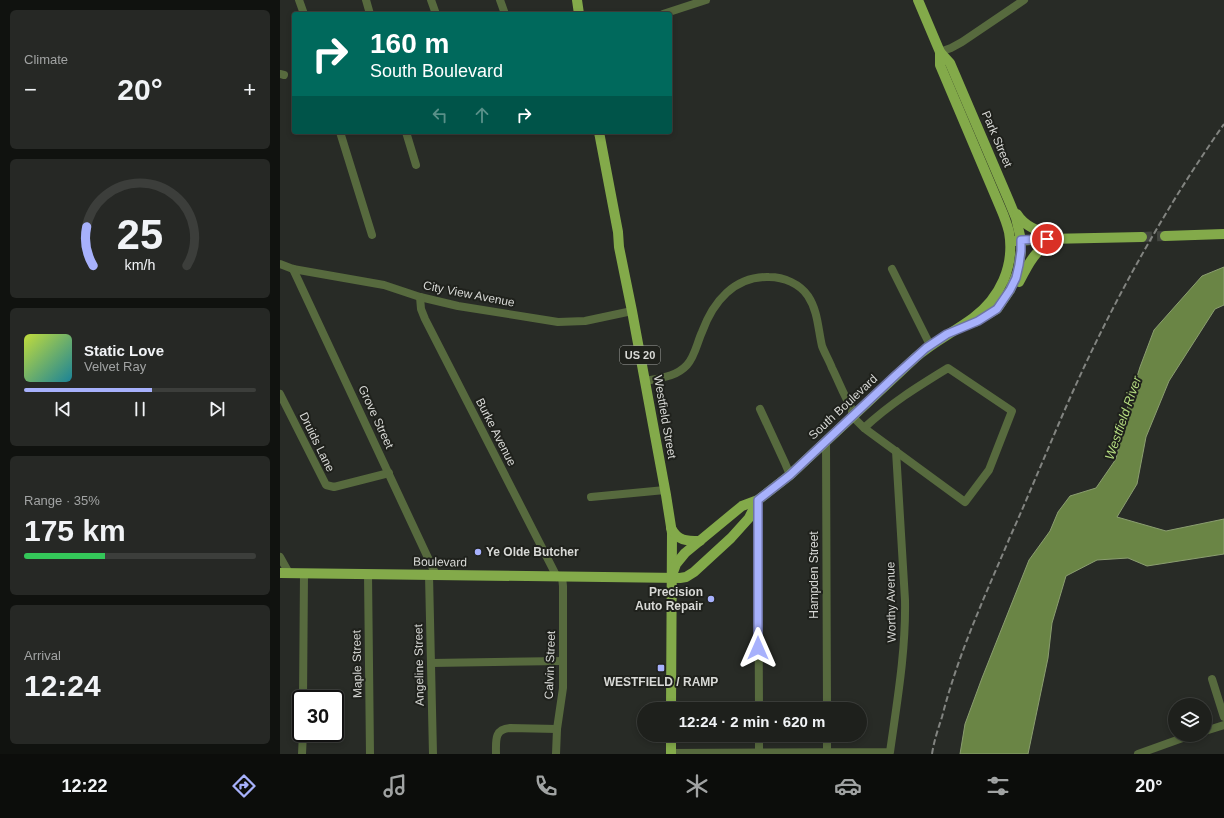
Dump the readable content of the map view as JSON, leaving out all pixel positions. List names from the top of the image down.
{
  "streets": {
    "main road": [
      "Park Street",
      "US 20",
      "South Boulevard",
      "Westfield Street",
      "Boulevard"
    ],
    "street": [
      "City View Avenue",
      "Grove Street",
      "Burke Avenue",
      "Druids Lane",
      "Hampden Street",
      "Worthy Avenue",
      "Maple Street",
      "Angeline Street",
      "Calvin Street"
    ]
  },
  "crossings": [
    ["Park Street", "South Boulevard"],
    ["City View Avenue", "Grove Street"],
    ["City View Avenue", "Westfield Street"],
    ["City View Avenue", "Burke Avenue"],
    ["South Boulevard", "Westfield Street"],
    ["South Boulevard", "Boulevard"],
    ["South Boulevard", "Hampden Street"],
    ["Grove Street", "Druids Lane"],
    ["Grove Street", "Boulevard"],
    ["Grove Street", "Angeline Street"],
    ["Westfield Street", "Boulevard"],
    ["Burke Avenue", "Boulevard"],
    ["Burke Avenue", "Calvin Street"],
    ["Boulevard", "Maple Street"],
    ["Boulevard", "Angeline Street"],
    ["Boulevard", "Calvin Street"]
  ],
  "water": ["Westfield River"],
  "places": {
    "other": ["Ye Olde Butcher", "Precision Auto Repair"],
    "transit": ["WESTFIELD / RAMP"]
  },
  "page": {
    "tile": [
      "Climate",
      ["Range · 35%", "175 km"],
      ["Arrival", "12:24"]
    ],
    "turn": ["160 m", "South Boulevard"],
    "heat": ["−", "20°", "+"],
    "song": ["Static Love", "Velvet Ray"],
    "limit": "30",
    "trip": "12:24 · 2 min · 620 m",
    "tabs": ["12:22", "20°"],
    "gauge": ["25", "km/h"]
  }
}
